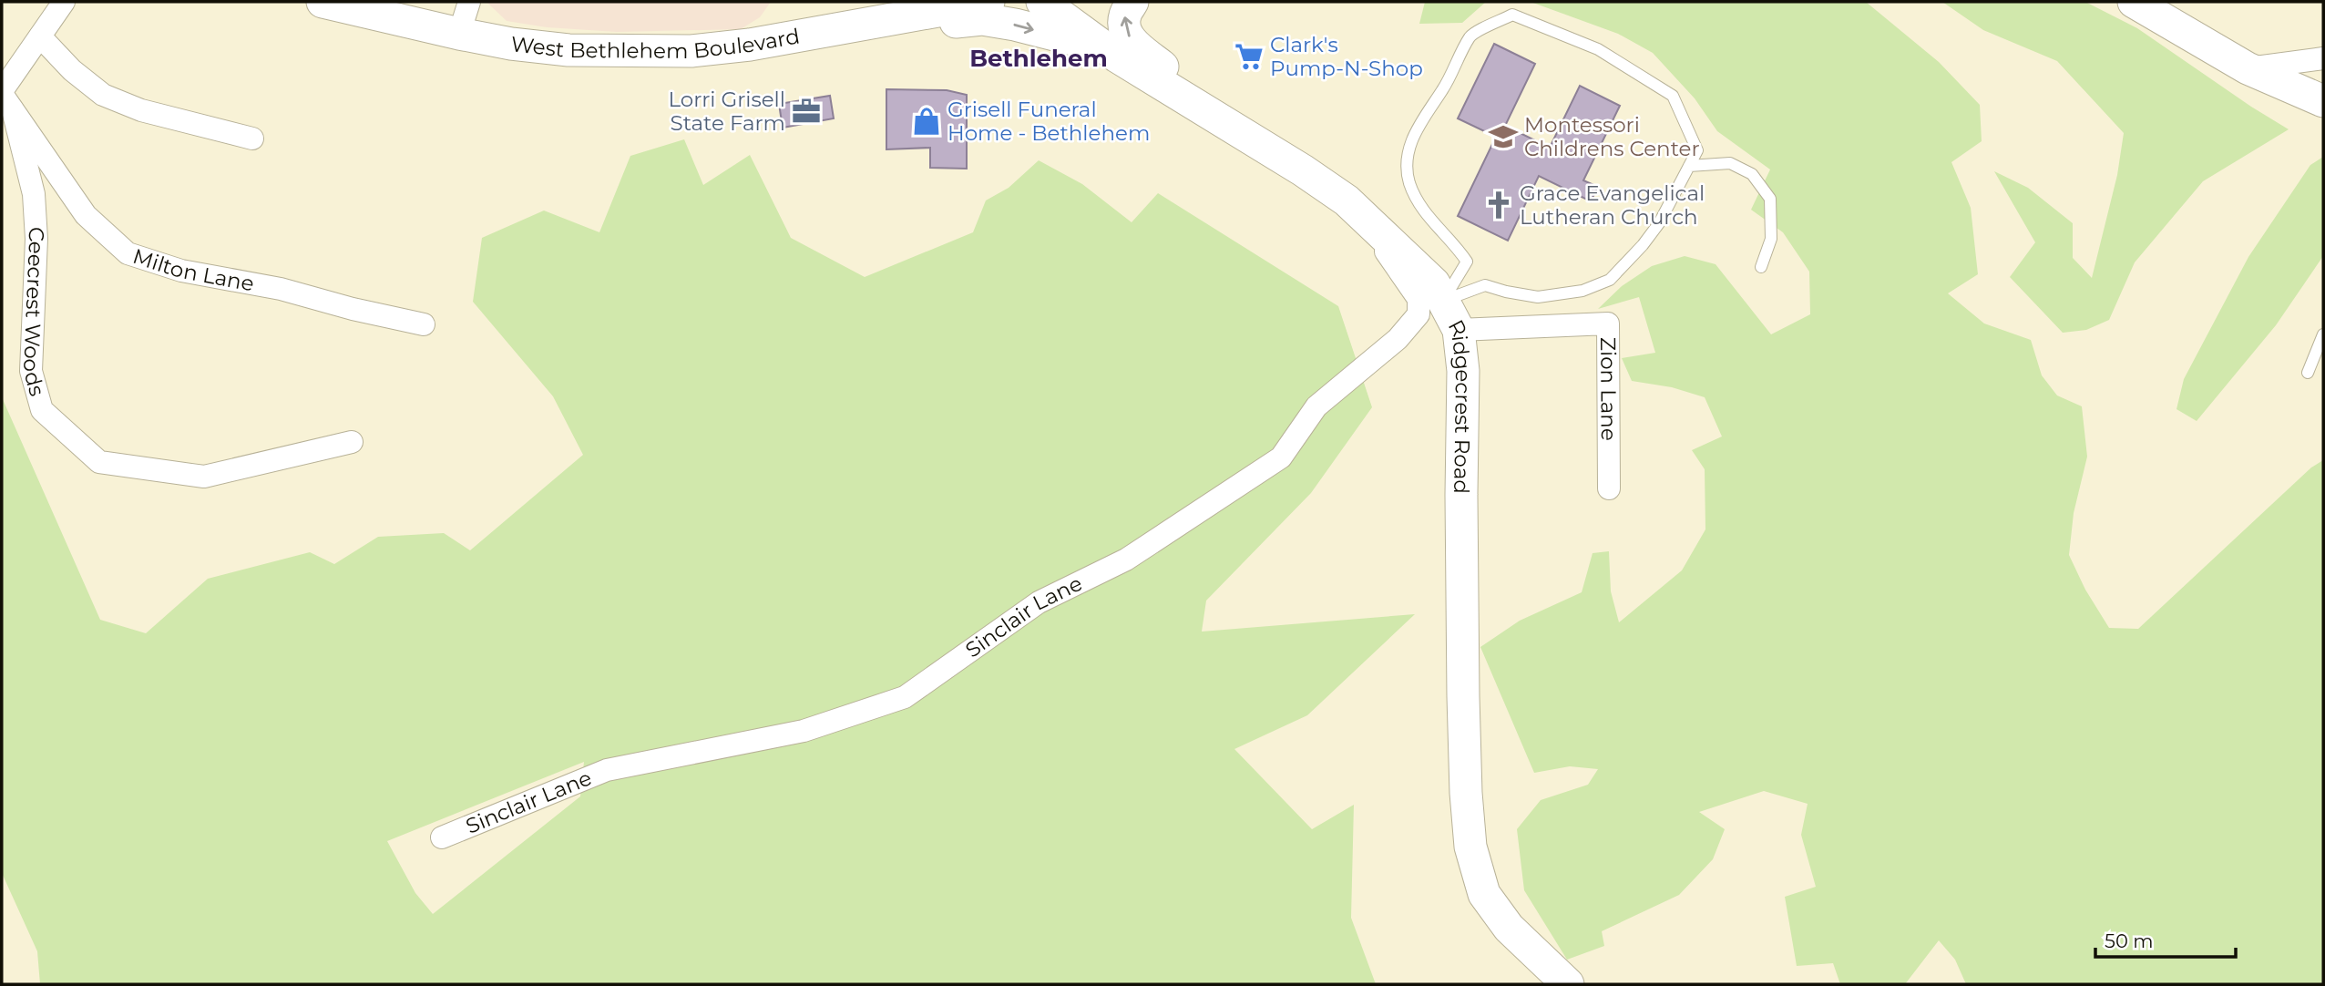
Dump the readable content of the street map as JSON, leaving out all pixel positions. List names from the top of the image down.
{
  "streets": {
    "main road": ["West Bethlehem Boulevard", "Ridgecrest Road"],
    "street": [
      "Milton Lane",
      "Ceecrest Woods",
      "Zion Lane",
      "Sinclair Lane"
    ]
  },
  "crossings": [
    ["Milton Lane", "Ceecrest Woods"],
    ["Zion Lane", "Ridgecrest Road"],
    ["Ridgecrest Road", "Sinclair Lane"]
  ],
  "districts": ["Bethlehem"],
  "places": {
    "supermarket": ["Clark's Pump-N-Shop"],
    "office": ["Lorri Grisell State Farm"],
    "shop": ["Grisell Funeral Home - Bethlehem"],
    "school or university": ["Montessori Childrens Center"],
    "church": ["Grace Evangelical Lutheran Church"]
  },
  "scale_bar": "50 m"
}
